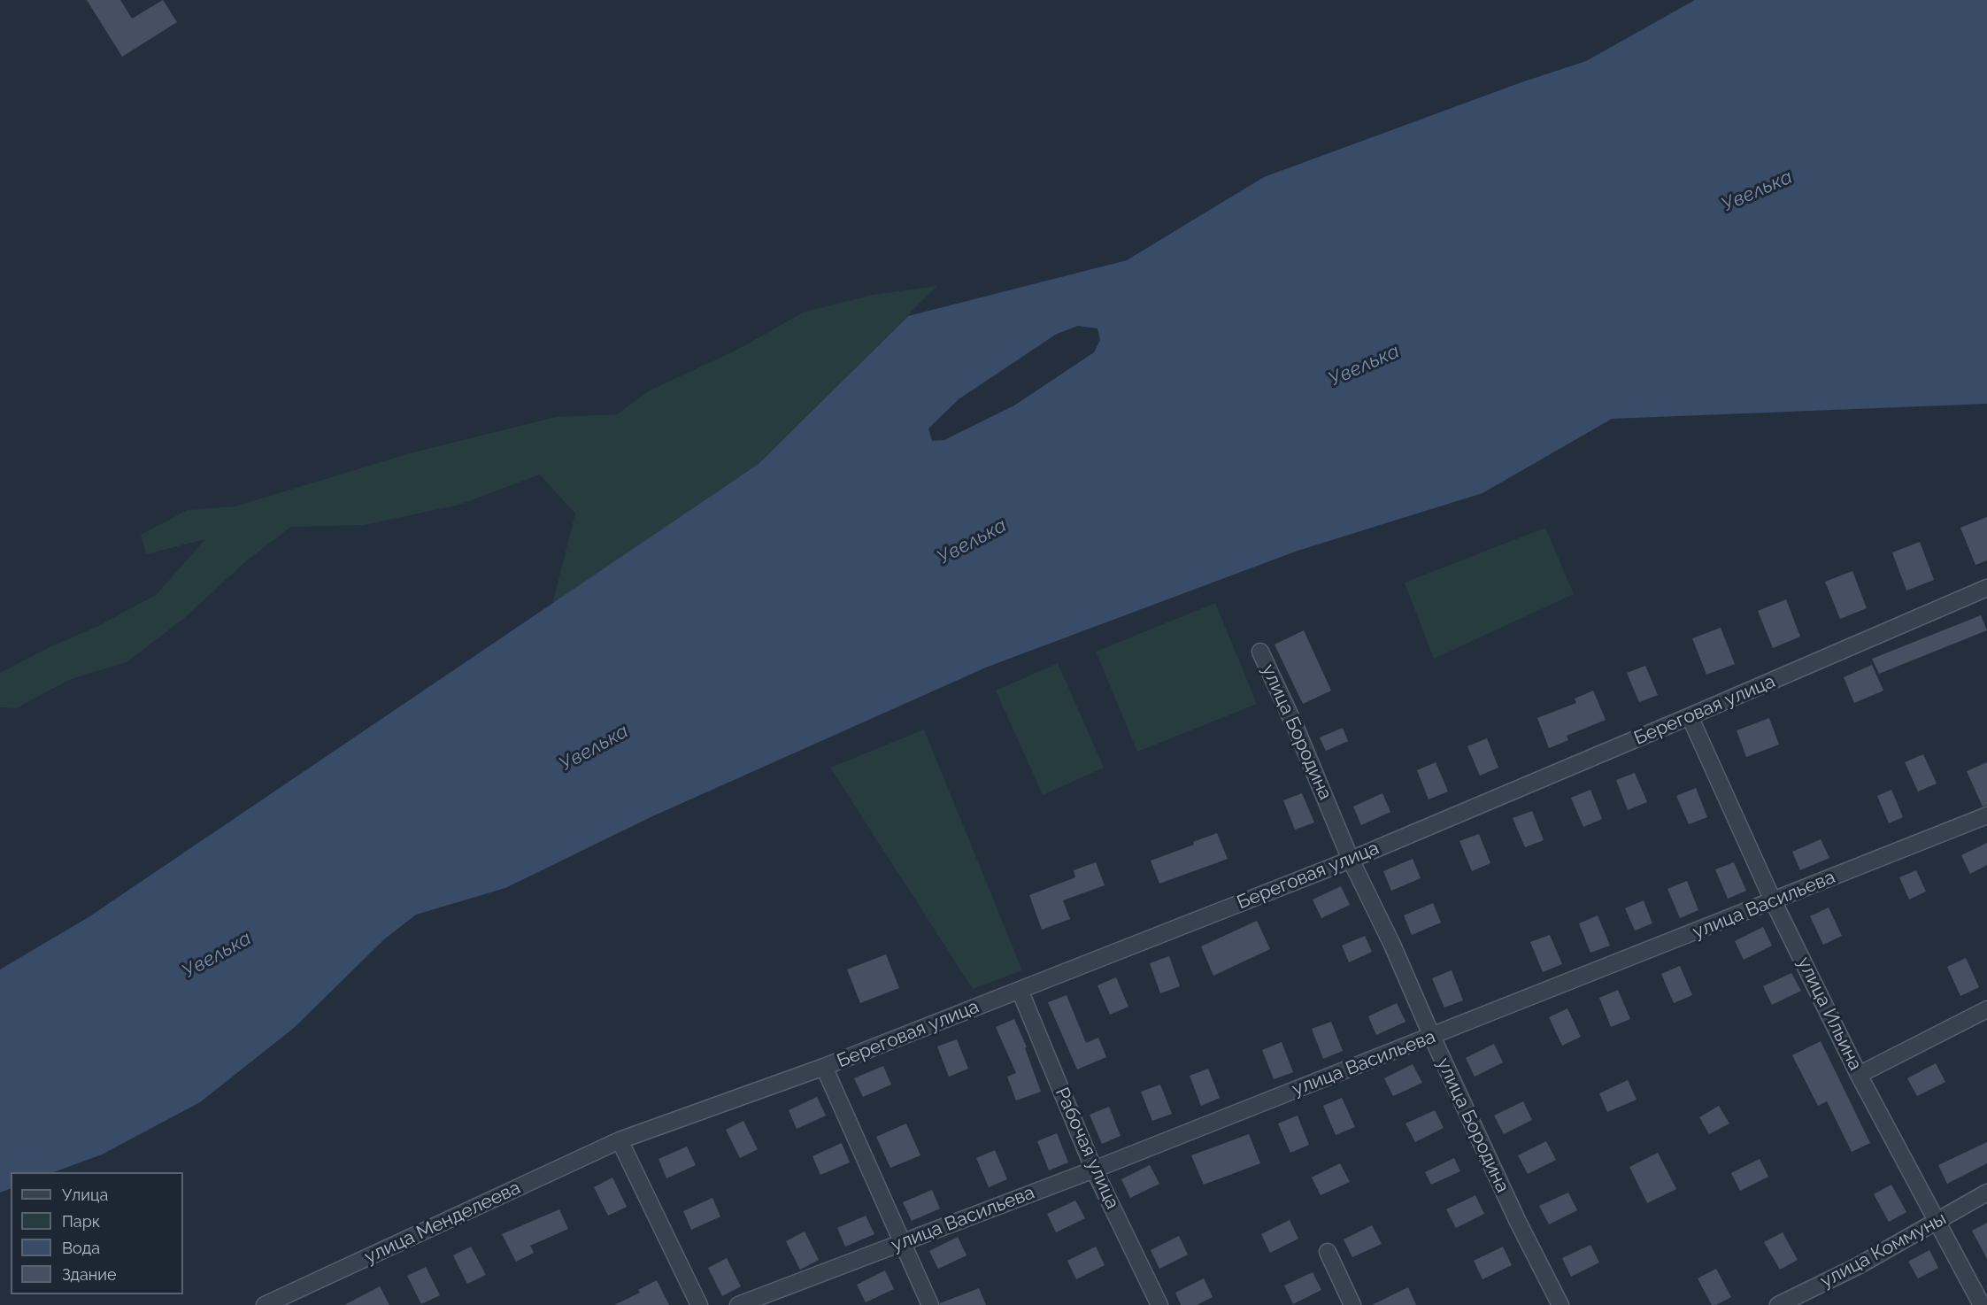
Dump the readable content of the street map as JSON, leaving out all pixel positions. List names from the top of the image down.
{
  "streets": {
    "street": [
      "Береговая улица",
      "улица Бородина",
      "улица Васильева",
      "улица Ильина",
      "Рабочая улица",
      "улица Менделеева",
      "улица Коммуны"
    ]
  },
  "crossings": [
    ["Береговая улица", "улица Бородина"],
    ["Береговая улица", "улица Ильина"],
    ["Береговая улица", "Рабочая улица"],
    ["Береговая улица", "улица Менделеева"],
    ["улица Бородина", "улица Васильева"],
    ["улица Васильева", "улица Ильина"],
    ["улица Васильева", "Рабочая улица"],
    ["улица Ильина", "улица Коммуны"]
  ],
  "water": ["Увелька"],
  "legend": [
    "Улица",
    "Парк",
    "Вода",
    "Здание"
  ]
}
